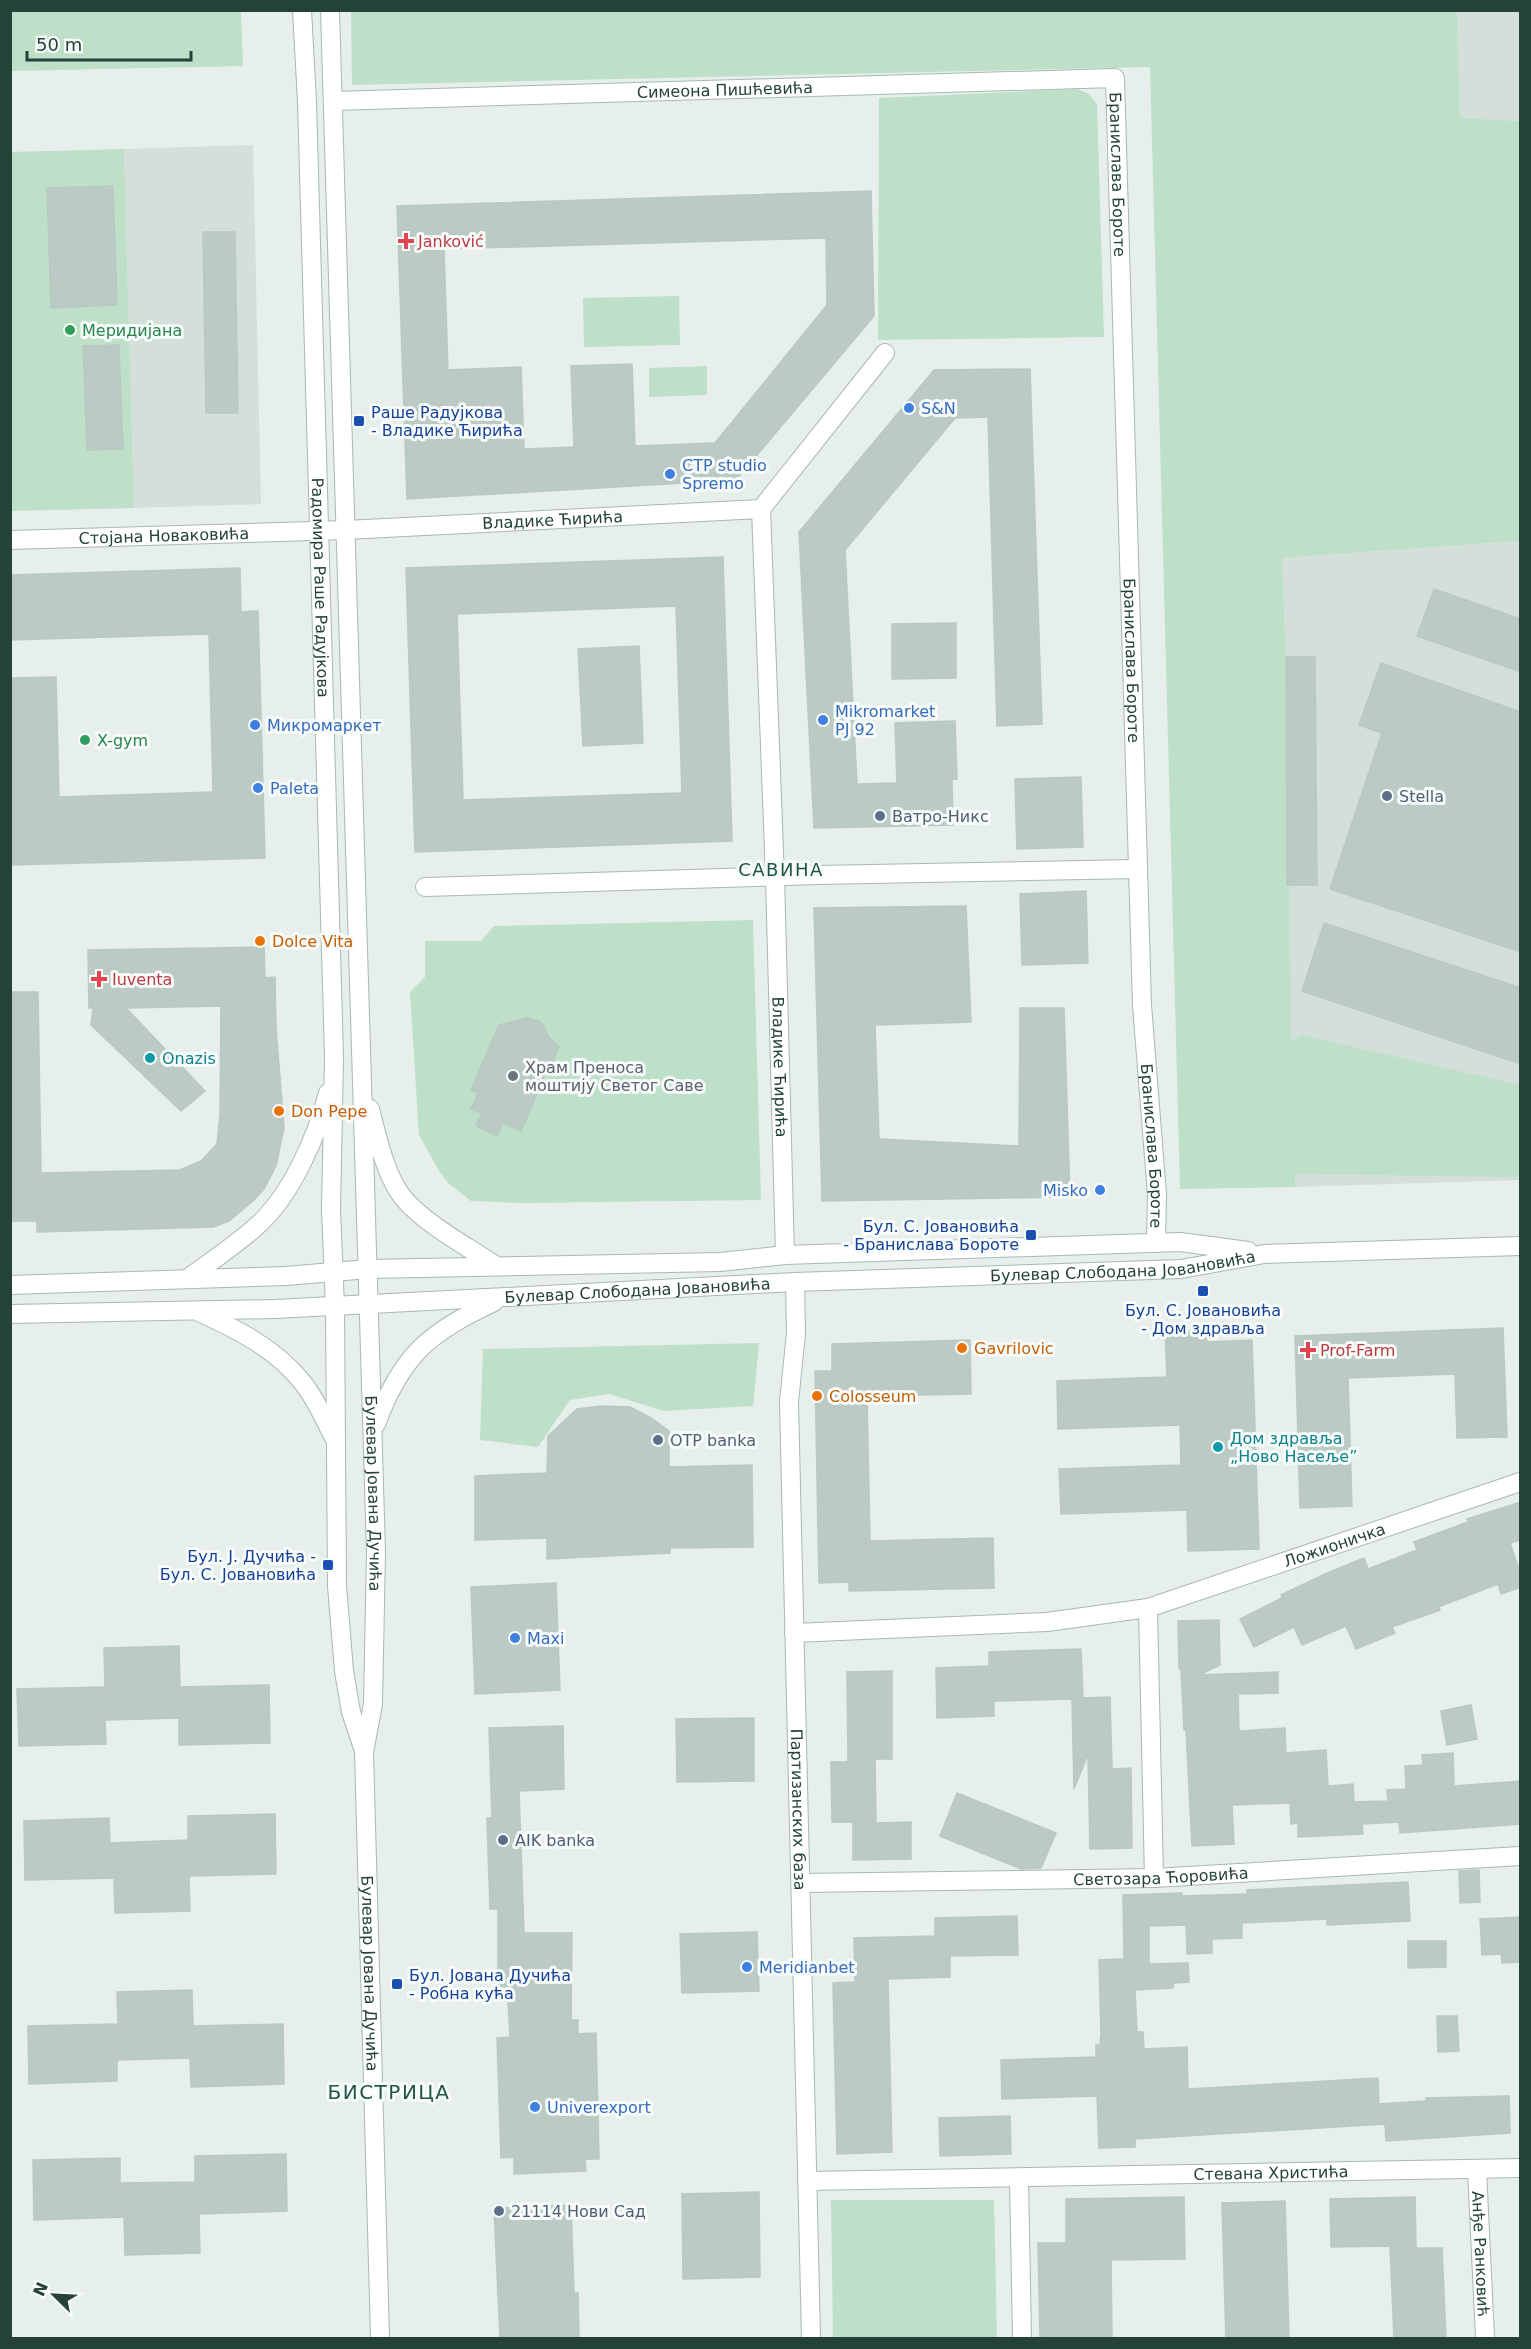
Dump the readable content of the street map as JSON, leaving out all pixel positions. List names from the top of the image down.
{
  "streets": {
    "street": [
      "Симеона Пишћевића",
      "Бранислава Бороте",
      "Владике Ћирића",
      "Стојана Новаковића",
      "Радомира Раше Радујкова",
      "Булевар Слободана Јовановића",
      "Булевар Јована Дучића",
      "Ложионичка",
      "Партизанских база",
      "Светозара Ћоровића",
      "Стевана Христића",
      "Анђе Ранковић"
    ]
  },
  "crossings": [
    ["Симеона Пишћевића", "Бранислава Бороте"],
    ["Симеона Пишћевића", "Радомира Раше Радујкова"],
    ["Бранислава Бороте", "Булевар Слободана Јовановића"],
    ["Владике Ћирића", "Стојана Новаковића"],
    ["Владике Ћирића", "Радомира Раше Радујкова"],
    ["Владике Ћирића", "Булевар Слободана Јовановића"],
    ["Стојана Новаковића", "Радомира Раше Радујкова"],
    ["Радомира Раше Радујкова", "Булевар Слободана Јовановића"],
    ["Радомира Раше Радујкова", "Булевар Јована Дучића"],
    ["Булевар Слободана Јовановића", "Булевар Јована Дучића"],
    ["Булевар Слободана Јовановића", "Партизанских база"],
    ["Ложионичка", "Партизанских база"],
    ["Партизанских база", "Светозара Ћоровића"],
    ["Партизанских база", "Стевана Христића"],
    ["Стевана Христића", "Анђе Ранковић"]
  ],
  "districts": ["САВИНА", "БИСТРИЦА"],
  "places": {
    "health": ["Janković", "Iuventa", "Prof-Farm"],
    "other": [
      "Меридијана",
      "S&N",
      "CTP studio Spremo",
      "Mikromarket PJ 92",
      "Микромаркет",
      "X-gym",
      "Paleta",
      "Stella",
      "Ватро-Никс",
      "Dolce Vita",
      "Onazis",
      "Храм Преноса моштију Светог Саве",
      "Don Pepe",
      "Misko",
      "Gavrilovic",
      "Colosseum",
      "OTP banka",
      "Дом здравља „Ново Насеље”",
      "Maxi",
      "AIK banka",
      "Meridianbet",
      "Univerexport",
      "21114 Нови Сад"
    ],
    "transit": [
      "Раше Радујкова - Владике Ћирића",
      "Бул. С. Јовановића - Бранислава Бороте",
      "Бул. С. Јовановића - Дом здравља",
      "Бул. Ј. Дучића - Бул. С. Јовановића",
      "Бул. Јована Дучића - Робна кућа"
    ]
  },
  "scale_bar": "50 m",
  "north": "top left"
}
